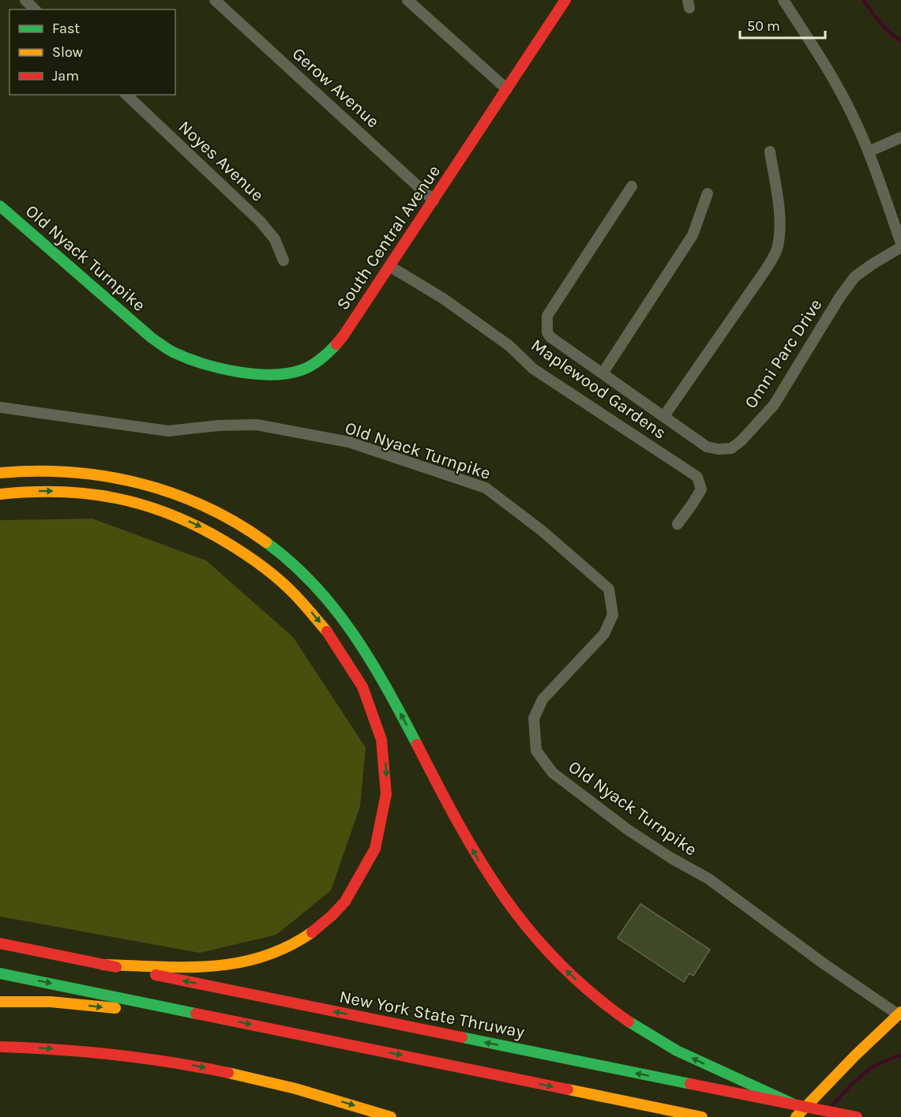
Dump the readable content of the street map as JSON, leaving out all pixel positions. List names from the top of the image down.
{
  "streets": {
    "main road": ["South Central Avenue", "Old Nyack Turnpike", "New York State Thruway"],
    "street": [
      "Gerow Avenue",
      "Noyes Avenue",
      "Omni Parc Drive",
      "Maplewood Gardens"
    ]
  },
  "crossings": [
    ["Gerow Avenue", "South Central Avenue"],
    ["South Central Avenue", "Old Nyack Turnpike"],
    ["South Central Avenue", "Maplewood Gardens"]
  ],
  "legend": ["Fast", "Slow", "Jam"],
  "scale_bar": "50 m"
}
